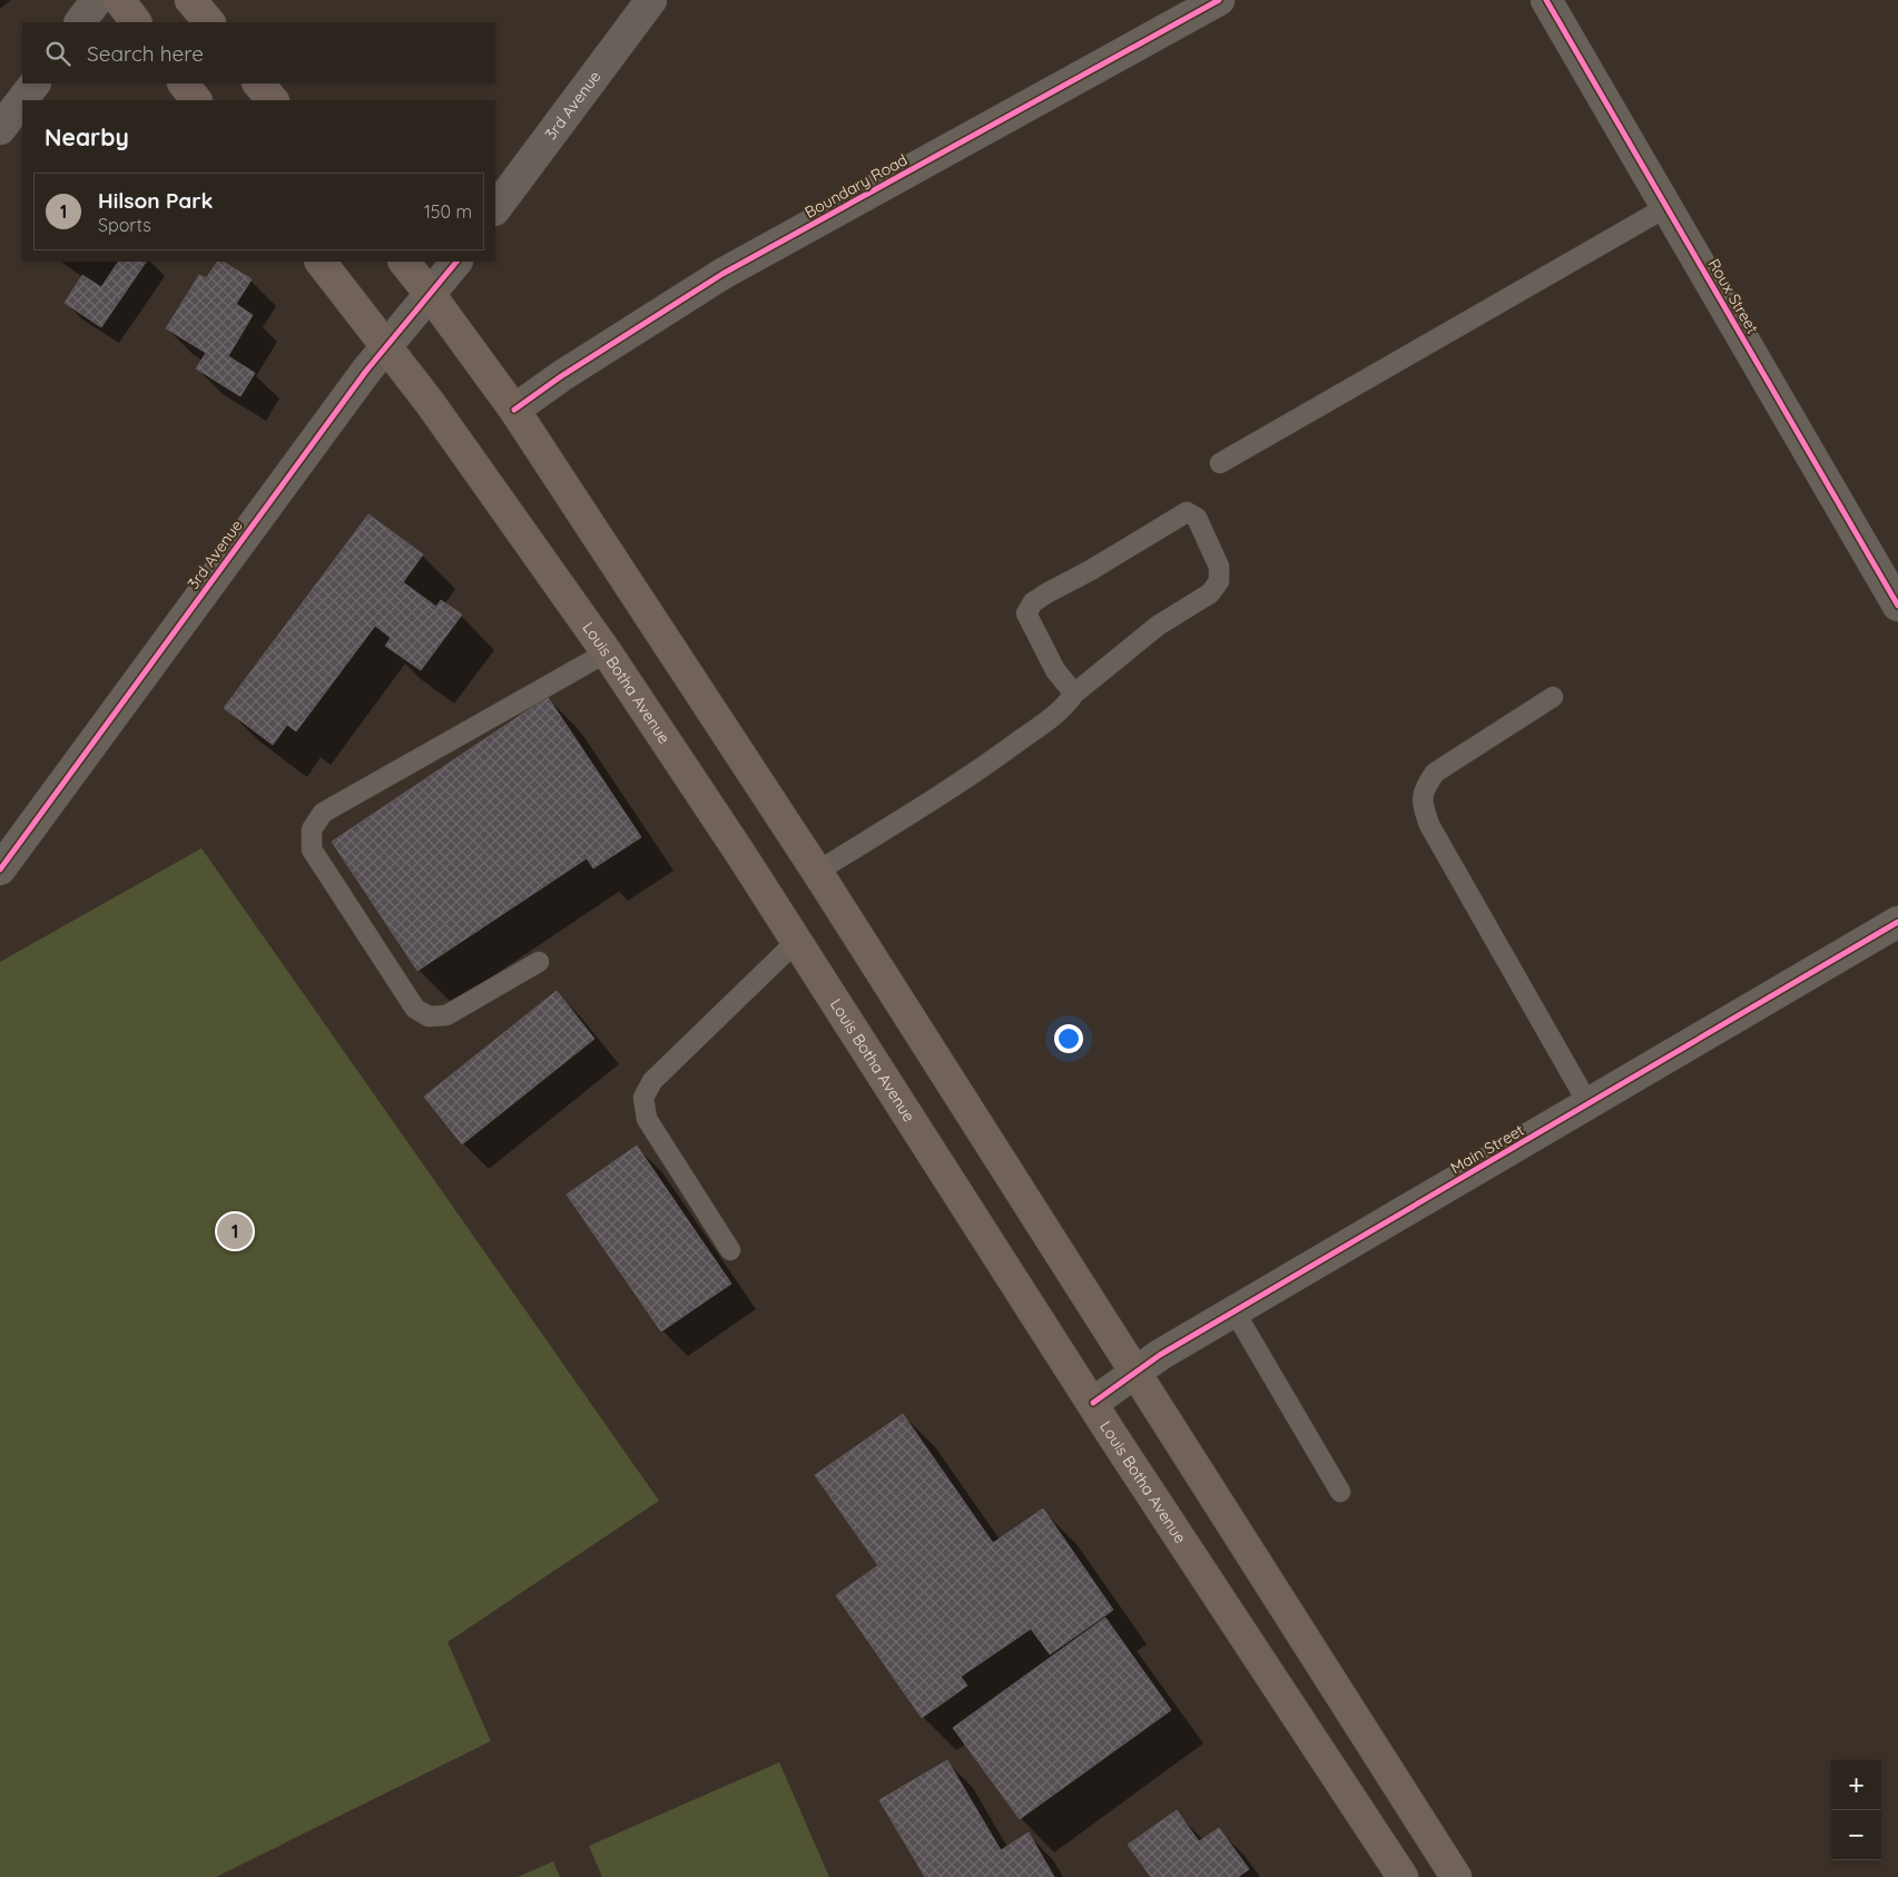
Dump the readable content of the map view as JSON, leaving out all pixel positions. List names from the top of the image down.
{
  "streets": {
    "main road": ["Louis Botha Avenue"],
    "street": [
      "3rd Avenue",
      "Boundary Road",
      "Roux Street",
      "Main Street"
    ]
  },
  "crossings": [
    ["3rd Avenue", "Louis Botha Avenue"],
    ["Louis Botha Avenue", "Main Street"]
  ],
  "page": {
    "search": "Search here",
    "heading": "Nearby",
    "list": [
      {
        "mark": "1",
        "name": "Hilson Park",
        "note": "Sports",
        "value": "150 m"
      }
    ],
    "pins": "1",
    "map_buttons": ["+", "−"]
  }
}
